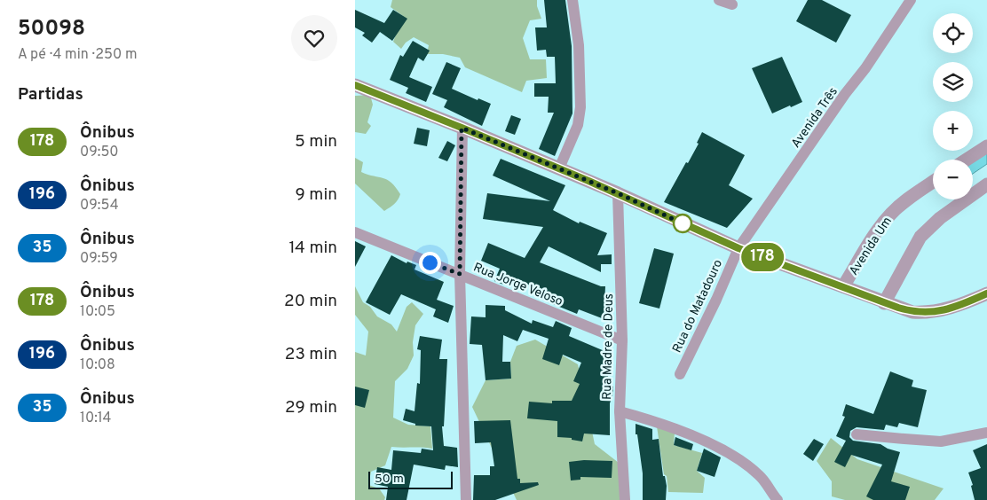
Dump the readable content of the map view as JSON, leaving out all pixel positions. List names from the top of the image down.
{
  "streets": {
    "street": [
      "Avenida Três",
      "Avenida Um",
      "Rua Jorge Veloso",
      "Rua do Matadouro",
      "Rua Madre de Deus"
    ]
  },
  "crossings": [
    ["Avenida Três", "Rua do Matadouro"],
    ["Rua Jorge Veloso", "Rua Madre de Deus"]
  ],
  "lines": ["bus line 178"],
  "scale_bar": "50 m",
  "page": {
    "heading": [
      ["50098", "A pé · 4 min · 250 m"],
      "Partidas"
    ],
    "on_map": "178",
    "map_buttons": ["+", "−"],
    "list": [
      {
        "mark": "178",
        "name": "Ônibus",
        "note": "09:50",
        "value": "5 min"
      },
      {
        "mark": "196",
        "name": "Ônibus",
        "note": "09:54",
        "value": "9 min"
      },
      {
        "mark": "35",
        "name": "Ônibus",
        "note": "09:59",
        "value": "14 min"
      },
      {
        "mark": "178",
        "name": "Ônibus",
        "note": "10:05",
        "value": "20 min"
      },
      {
        "mark": "196",
        "name": "Ônibus",
        "note": "10:08",
        "value": "23 min"
      },
      {
        "mark": "35",
        "name": "Ônibus",
        "note": "10:14",
        "value": "29 min"
      }
    ],
    "scale": "50 m"
  }
}
